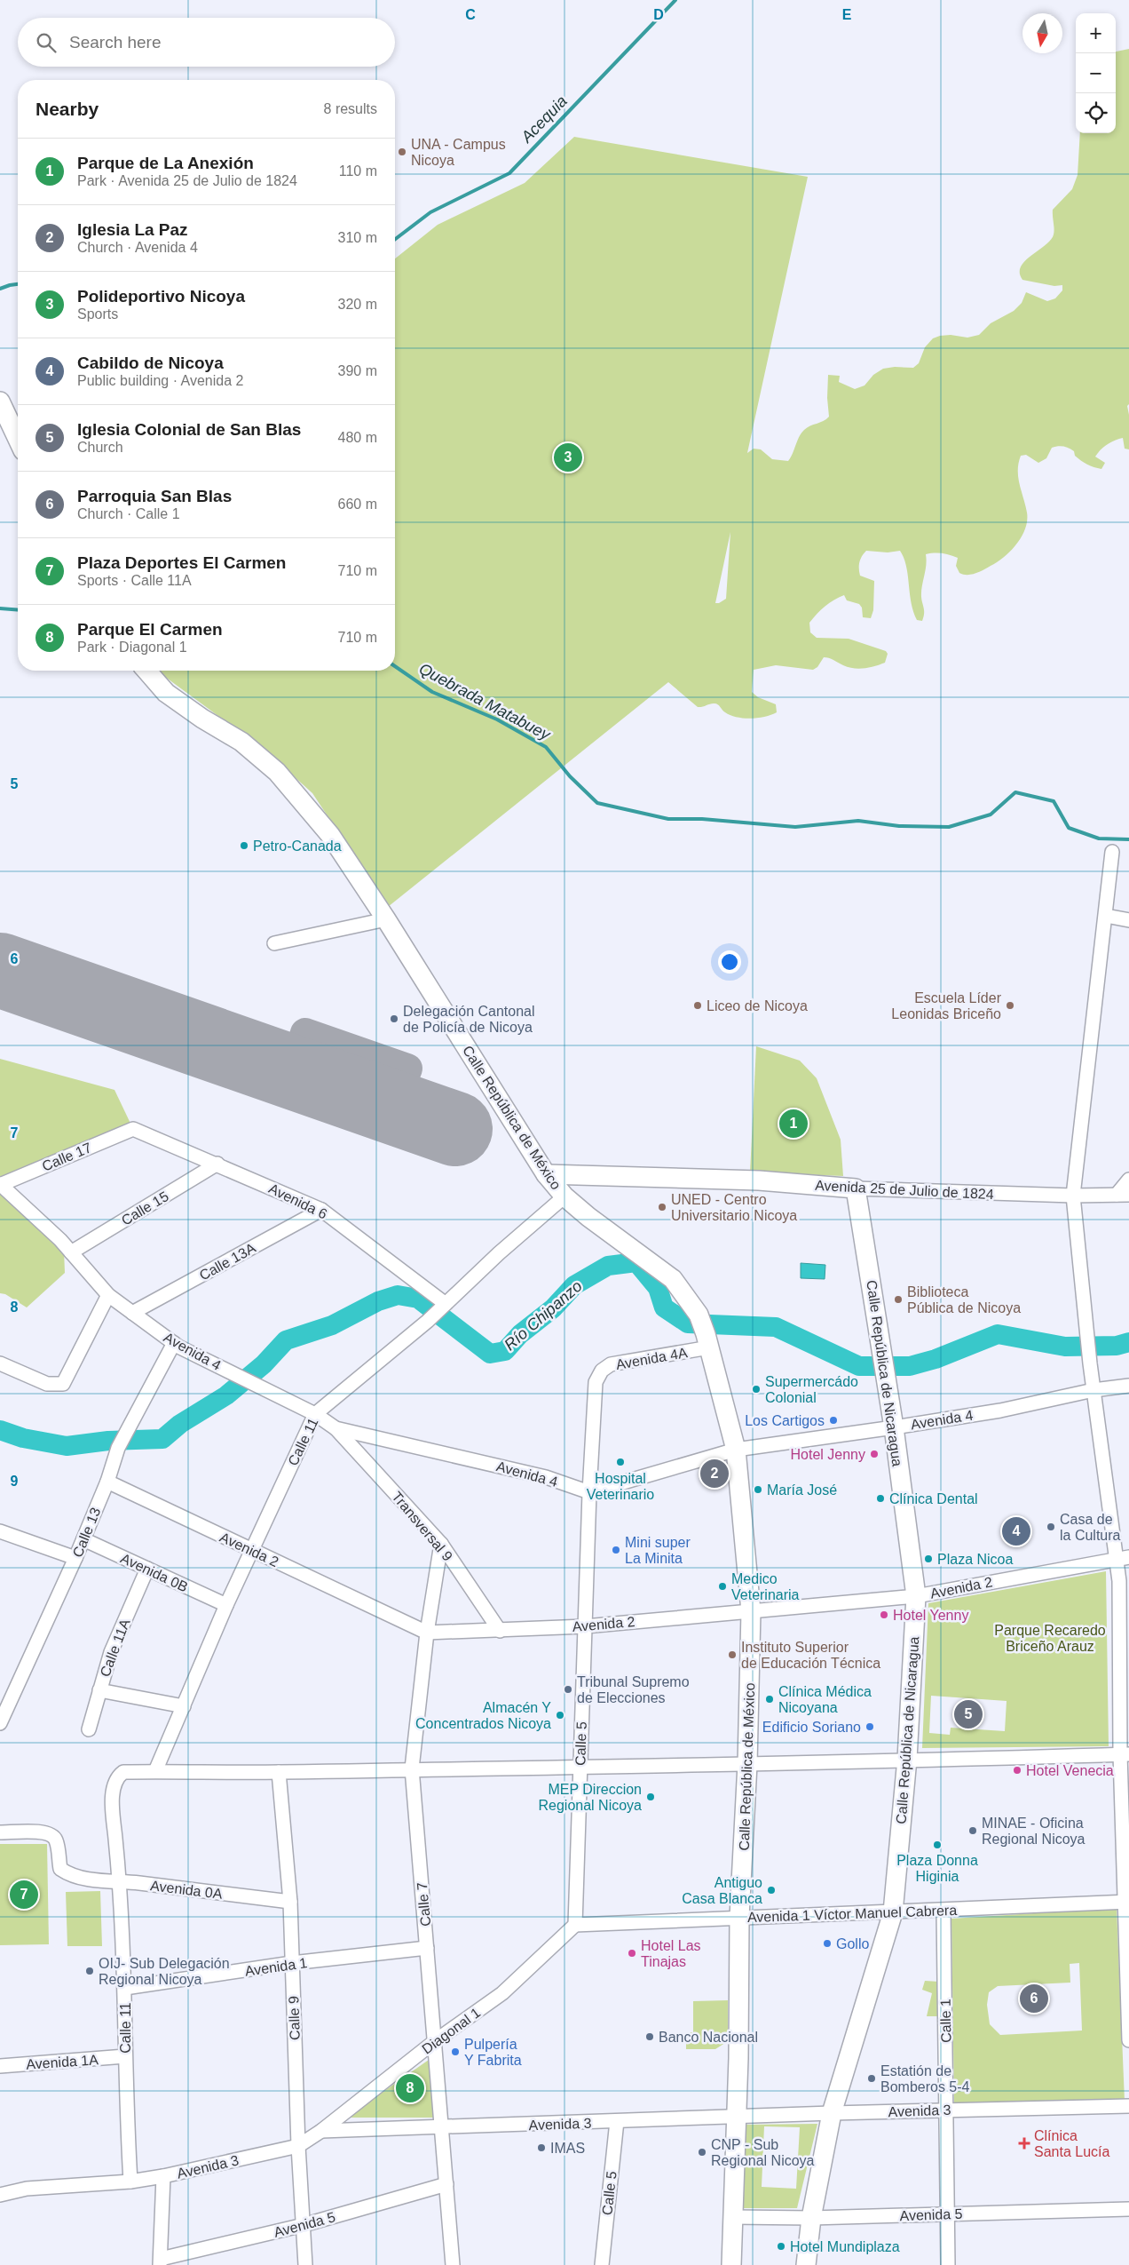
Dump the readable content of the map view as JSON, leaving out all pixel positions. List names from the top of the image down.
{
  "streets": {
    "main road": ["Calle República de México", "Avenida 25 de Julio de 1824", "Calle República de Nicaragua"],
    "street": [
      "Calle 17",
      "Avenida 6",
      "Calle 15",
      "Calle 13A",
      "Avenida 4",
      "Avenida 4A",
      "Calle 11",
      "Transversal 9",
      "Calle 13",
      "Avenida 2",
      "Avenida 0B",
      "Calle 11A",
      "Calle 5",
      "Avenida 0A",
      "Calle 7",
      "Avenida 1 Víctor Manuel Cabrera",
      "Avenida 1",
      "Calle 9",
      "Calle 1",
      "Diagonal 1",
      "Avenida 1A",
      "Avenida 3",
      "Avenida 5"
    ]
  },
  "crossings": [
    ["Calle República de México", "Avenida 25 de Julio de 1824"],
    ["Calle República de México", "Avenida 4"],
    ["Calle República de México", "Avenida 4A"],
    ["Calle República de México", "Calle 11"],
    ["Calle República de México", "Avenida 2"],
    ["Calle República de México", "Avenida 1 Víctor Manuel Cabrera"],
    ["Calle República de México", "Avenida 3"],
    ["Calle República de México", "Avenida 5"],
    ["Calle 17", "Avenida 6"],
    ["Calle 17", "Avenida 4"],
    ["Avenida 25 de Julio de 1824", "Calle República de Nicaragua"],
    ["Avenida 6", "Calle 15"],
    ["Avenida 6", "Calle 13A"],
    ["Avenida 6", "Calle 11"],
    ["Calle 15", "Avenida 4"],
    ["Calle 13A", "Avenida 4"],
    ["Avenida 4", "Calle República de Nicaragua"],
    ["Avenida 4", "Calle 11"],
    ["Avenida 4", "Transversal 9"],
    ["Avenida 4", "Calle 13"],
    ["Avenida 4", "Calle 5"],
    ["Avenida 4A", "Calle 5"],
    ["Calle República de Nicaragua", "Avenida 2"],
    ["Calle República de Nicaragua", "Avenida 1 Víctor Manuel Cabrera"],
    ["Calle República de Nicaragua", "Avenida 3"],
    ["Calle República de Nicaragua", "Avenida 5"],
    ["Calle 11", "Avenida 2"],
    ["Calle 11", "Avenida 0B"],
    ["Calle 11", "Avenida 0A"],
    ["Calle 11", "Avenida 1"],
    ["Calle 11", "Avenida 1A"],
    ["Calle 11", "Avenida 3"],
    ["Transversal 9", "Avenida 2"],
    ["Transversal 9", "Calle 7"],
    ["Calle 13", "Avenida 2"],
    ["Calle 13", "Avenida 0B"],
    ["Avenida 2", "Calle 5"],
    ["Avenida 2", "Calle 7"],
    ["Avenida 0B", "Calle 11A"],
    ["Calle 5", "Avenida 1 Víctor Manuel Cabrera"],
    ["Calle 5", "Diagonal 1"],
    ["Calle 5", "Avenida 3"],
    ["Avenida 0A", "Calle 9"],
    ["Calle 7", "Avenida 1"],
    ["Calle 7", "Diagonal 1"],
    ["Calle 7", "Avenida 3"],
    ["Calle 7", "Avenida 5"],
    ["Avenida 1 Víctor Manuel Cabrera", "Calle 1"],
    ["Avenida 1 Víctor Manuel Cabrera", "Diagonal 1"],
    ["Avenida 1", "Calle 9"],
    ["Calle 9", "Avenida 3"],
    ["Calle 9", "Avenida 5"],
    ["Calle 1", "Avenida 3"],
    ["Calle 1", "Avenida 5"],
    ["Diagonal 1", "Avenida 3"]
  ],
  "water": ["Acequia", "Quebrada Matabuey", "Río Chipanzo"],
  "parks": ["Parque Recaredo Briceño Arauz"],
  "places": {
    "other": [
      "UNA - Campus Nicoya",
      "Petro-Canada",
      "Liceo de Nicoya",
      "Escuela Líder Leonidas Briceño",
      "Delegación Cantonal de Policía de Nicoya",
      "UNED - Centro Universitario Nicoya",
      "Biblioteca Pública de Nicoya",
      "Supermercádo Colonial",
      "Los Cartigos",
      "Hotel Jenny",
      "Hospital Veterinario",
      "María José",
      "Clínica Dental",
      "Casa de la Cultura",
      "Mini super La Minita",
      "Plaza Nicoa",
      "Medico Veterinaria",
      "Hotel Yenny",
      "Instituto Superior de Educación Técnica",
      "Tribunal Supremo de Elecciones",
      "Clínica Médica Nicoyana",
      "Almacén Y Concentrados Nicoya",
      "Edificio Soriano",
      "Hotel Venecia",
      "MEP Direccion Regional Nicoya",
      "MINAE - Oficina Regional Nicoya",
      "Plaza Donna Higinia",
      "Antiguo Casa Blanca",
      "Gollo",
      "Hotel Las Tinajas",
      "OIJ- Sub Delegación Regional Nicoya",
      "Banco Nacional",
      "Pulpería Y Fabrita",
      "Estatión de Bomberos 5-4",
      "IMAS",
      "CNP - Sub Regional Nicoya",
      "Hotel Mundiplaza"
    ],
    "health": ["Clínica Santa Lucía"]
  },
  "north": "bottom",
  "page": {
    "map_buttons": ["+", "−"],
    "search": "Search here",
    "heading": ["Nearby", "8 results"],
    "list": [
      {
        "mark": "1",
        "name": "Parque de La Anexión",
        "note": "Park · Avenida 25 de Julio de 1824",
        "value": "110 m"
      },
      {
        "mark": "2",
        "name": "Iglesia La Paz",
        "note": "Church · Avenida 4",
        "value": "310 m"
      },
      {
        "mark": "3",
        "name": "Polideportivo Nicoya",
        "note": "Sports",
        "value": "320 m"
      },
      {
        "mark": "4",
        "name": "Cabildo de Nicoya",
        "note": "Public building · Avenida 2",
        "value": "390 m"
      },
      {
        "mark": "5",
        "name": "Iglesia Colonial de San Blas",
        "note": "Church",
        "value": "480 m"
      },
      {
        "mark": "6",
        "name": "Parroquia San Blas",
        "note": "Church · Calle 1",
        "value": "660 m"
      },
      {
        "mark": "7",
        "name": "Plaza Deportes El Carmen",
        "note": "Sports · Calle 11A",
        "value": "710 m"
      },
      {
        "mark": "8",
        "name": "Parque El Carmen",
        "note": "Park · Diagonal 1",
        "value": "710 m"
      }
    ],
    "pins": [
      "3",
      "1",
      "2",
      "4",
      "5",
      "7",
      "6",
      "8"
    ]
  },
  "grid": {
    "columns": ["C", "D", "E"],
    "rows": [
      "5",
      "6",
      "7",
      "8",
      "9"
    ]
  }
}
